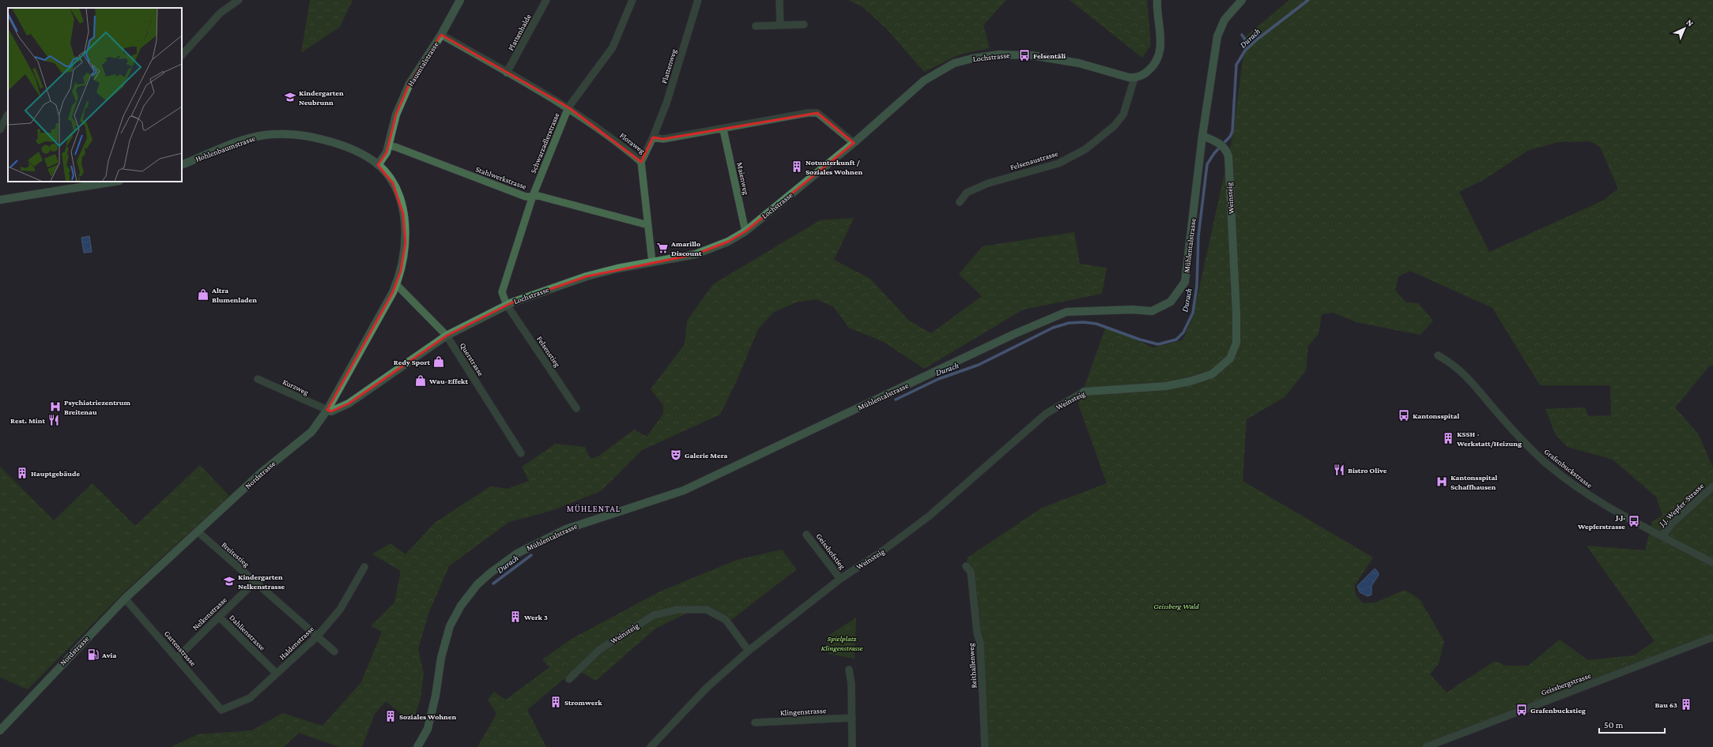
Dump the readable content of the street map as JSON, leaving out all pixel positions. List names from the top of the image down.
{
  "streets": {
    "street": [
      "Plattenhalde",
      "Lochstrasse",
      "Hauentalstrasse",
      "Plattenweg",
      "Schwarzadlerstrasse",
      "Floraweg",
      "Hohlenbaumstrasse",
      "Felsenaustrasse",
      "Stahlwerkstrasse",
      "Maienweg",
      "Weinsteig",
      "Mühlentalstrasse",
      "Felsenstieg",
      "Querstrasse",
      "Kurzweg",
      "Grafenbuckstrasse",
      "Nordstrasse",
      "J.J. Wepfer-Strasse",
      "Geisshofstieg",
      "Breitestieg",
      "Nelkenstrasse",
      "Dahlienstrasse",
      "Haldenstrasse",
      "Gartenstrasse",
      "Reithallenweg",
      "Geissbergstrasse",
      "Klingenstrasse"
    ]
  },
  "crossings": [
    ["Plattenhalde", "Floraweg"],
    ["Lochstrasse", "Schwarzadlerstrasse"],
    ["Lochstrasse", "Felsenaustrasse"],
    ["Lochstrasse", "Maienweg"],
    ["Lochstrasse", "Felsenstieg"],
    ["Lochstrasse", "Querstrasse"],
    ["Lochstrasse", "Kurzweg"],
    ["Lochstrasse", "Nordstrasse"],
    ["Hauentalstrasse", "Floraweg"],
    ["Hauentalstrasse", "Hohlenbaumstrasse"],
    ["Hauentalstrasse", "Stahlwerkstrasse"],
    ["Hauentalstrasse", "Nordstrasse"],
    ["Plattenweg", "Floraweg"],
    ["Schwarzadlerstrasse", "Floraweg"],
    ["Schwarzadlerstrasse", "Stahlwerkstrasse"],
    ["Schwarzadlerstrasse", "Felsenstieg"],
    ["Hohlenbaumstrasse", "Nordstrasse"],
    ["Weinsteig", "Mühlentalstrasse"],
    ["Weinsteig", "Geisshofstieg"],
    ["Querstrasse", "Nordstrasse"],
    ["Kurzweg", "Nordstrasse"],
    ["Grafenbuckstrasse", "J.J. Wepfer-Strasse"],
    ["Nordstrasse", "Breitestieg"],
    ["Nordstrasse", "Gartenstrasse"],
    ["Breitestieg", "Nelkenstrasse"],
    ["Breitestieg", "Haldenstrasse"],
    ["Nelkenstrasse", "Dahlienstrasse"],
    ["Nelkenstrasse", "Gartenstrasse"],
    ["Dahlienstrasse", "Haldenstrasse"],
    ["Haldenstrasse", "Gartenstrasse"]
  ],
  "districts": ["MÜHLENTAL"],
  "water": ["Durach"],
  "parks": ["Geissberg Wald", "Spielplatz Klingenstrasse"],
  "places": {
    "bus stop": [
      "Felsentäli",
      "Kantonsspital",
      "J.J. Wepferstrasse",
      "Grafenbuckstieg"
    ],
    "school or university": ["Kindergarten Neubrunn", "Kindergarten Nelkenstrasse"],
    "building": [
      "Notunterkunft / Soziales Wohnen",
      "KSSH - Werkstatt/Heizung",
      "Hauptgebäude",
      "Werk 3",
      "Stromwerk",
      "Bau 63",
      "Soziales Wohnen"
    ],
    "supermarket": ["Amarillo Discount"],
    "shop": ["Altra Blumenladen", "Redy Sport", "Wau-Effekt"],
    "hospital": ["Psychiatriezentrum Breitenau", "Kantonsspital Schaffhausen"],
    "restaurant": ["Rest. Mint", "Bistro Olive"],
    "theatre": ["Galerie Mera"],
    "fuel station": ["Avia"]
  },
  "scale_bar": "50 m",
  "north": "top right"
}
